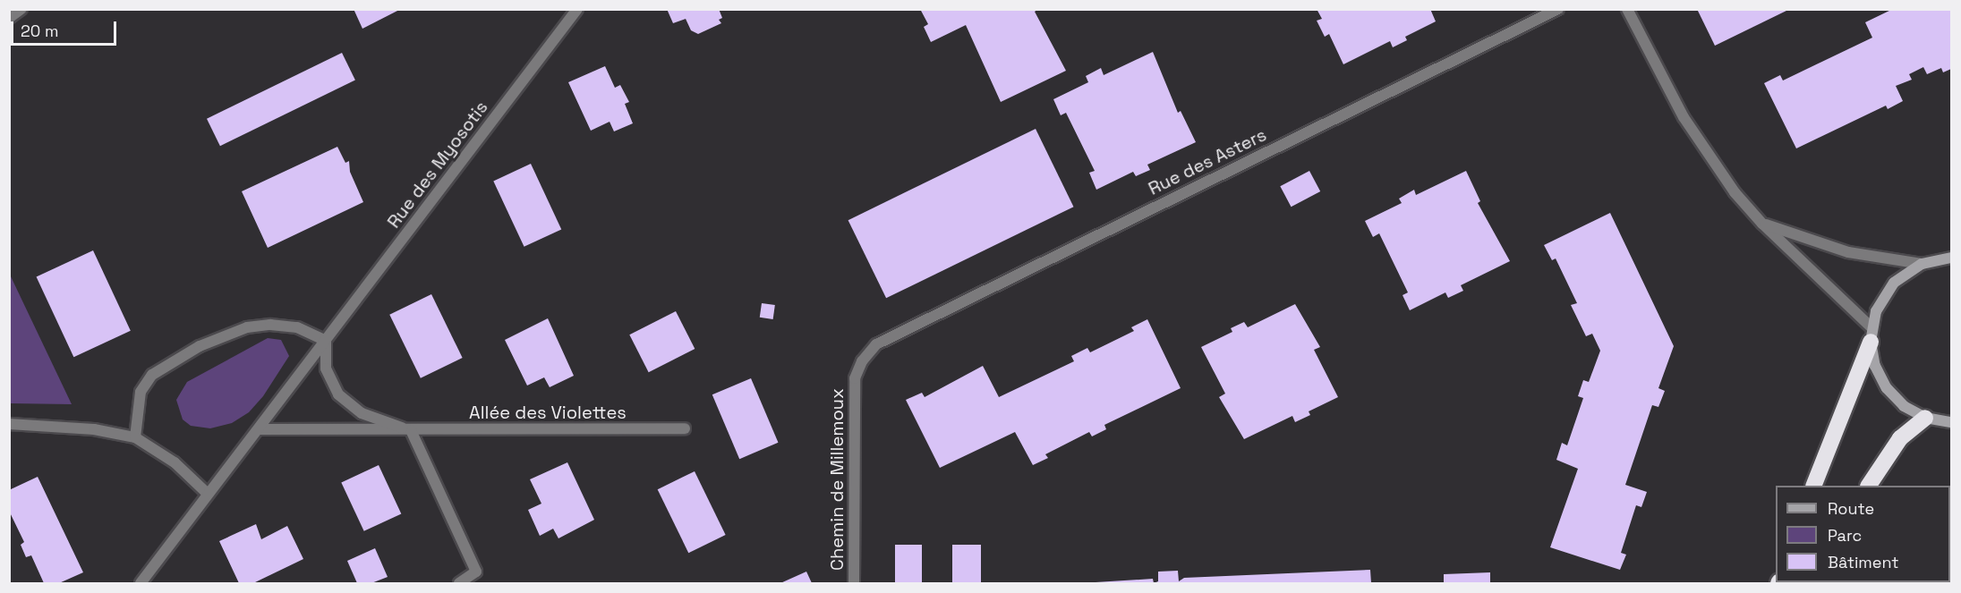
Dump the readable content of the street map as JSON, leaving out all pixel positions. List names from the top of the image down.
{
  "streets": {
    "street": [
      "Rue des Asters",
      "Rue des Myosotis",
      "Allée des Violettes",
      "Chemin de Millemoux"
    ]
  },
  "crossings": [
    ["Rue des Asters", "Chemin de Millemoux"],
    ["Rue des Myosotis", "Allée des Violettes"]
  ],
  "legend": ["Route", "Parc", "Bâtiment"],
  "scale_bar": "20 m"
}
